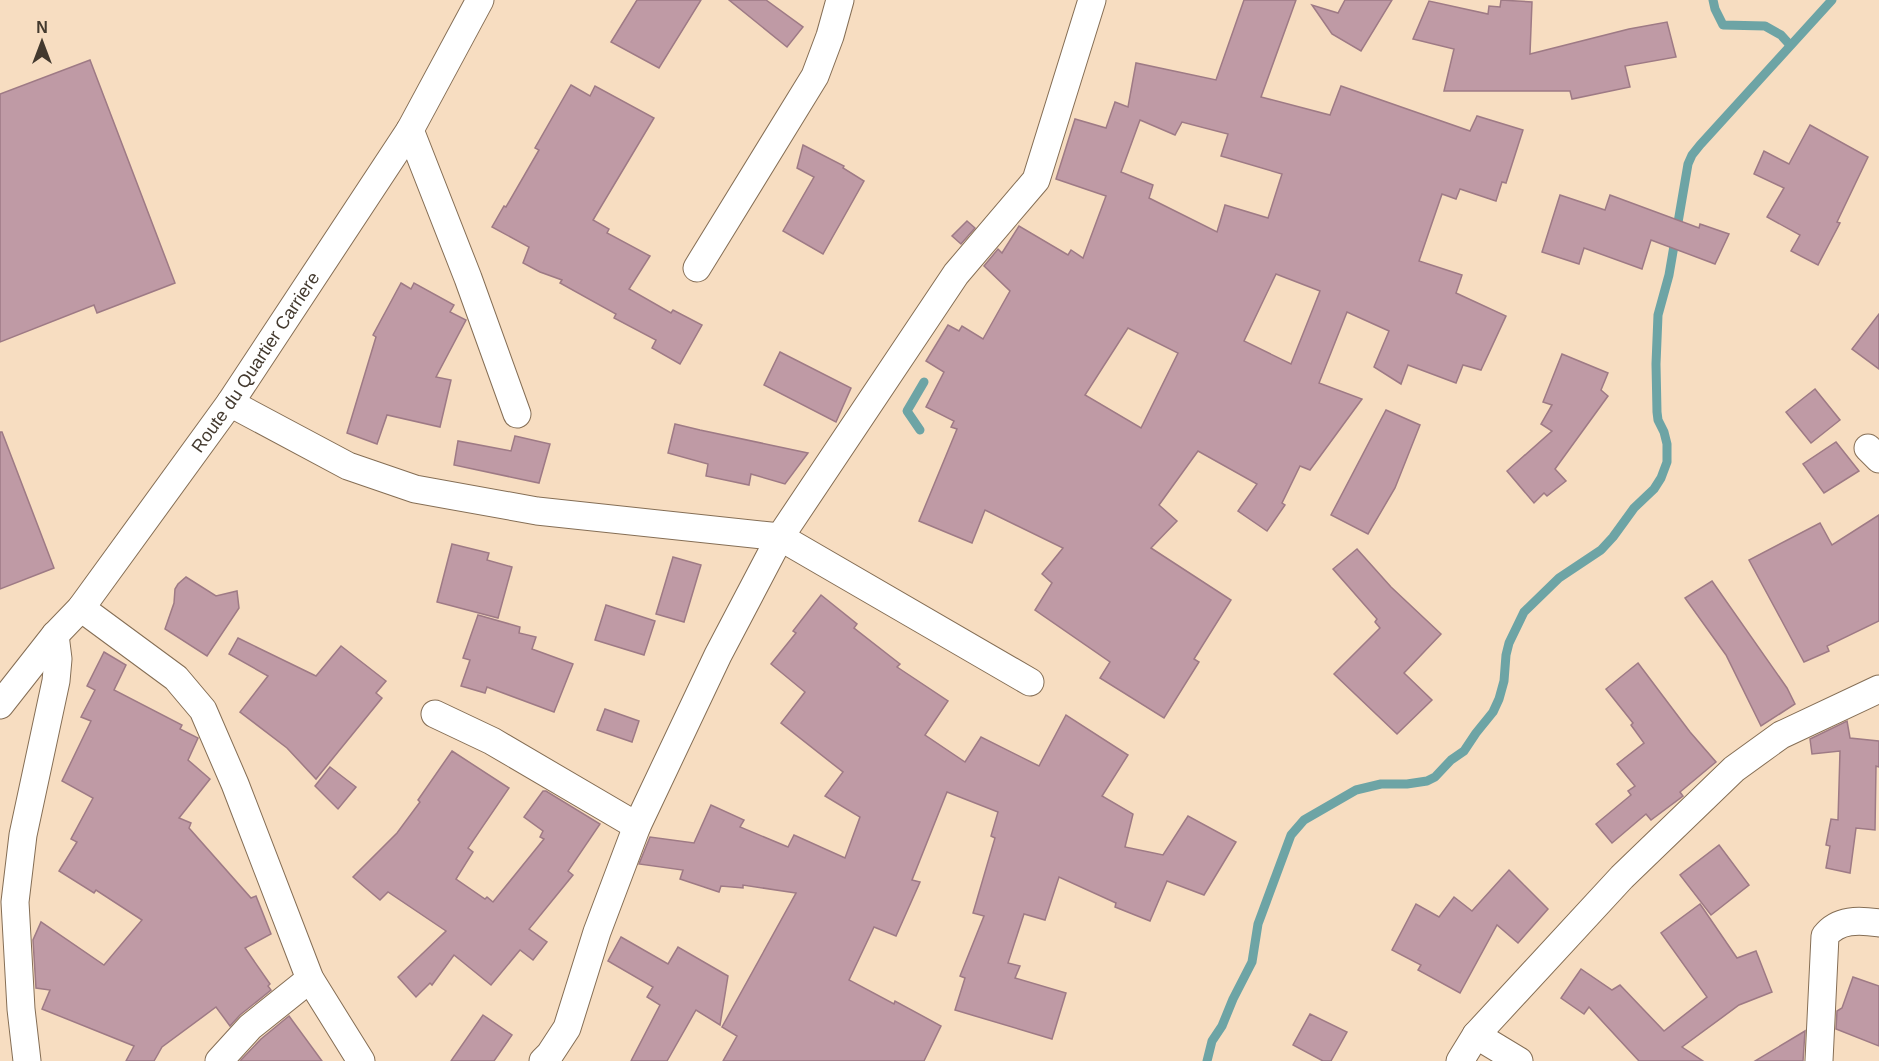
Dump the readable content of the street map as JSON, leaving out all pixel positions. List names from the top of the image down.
{
  "streets": {
    "street": ["Route du Quartier Carriere"]
  },
  "north": "top"
}
